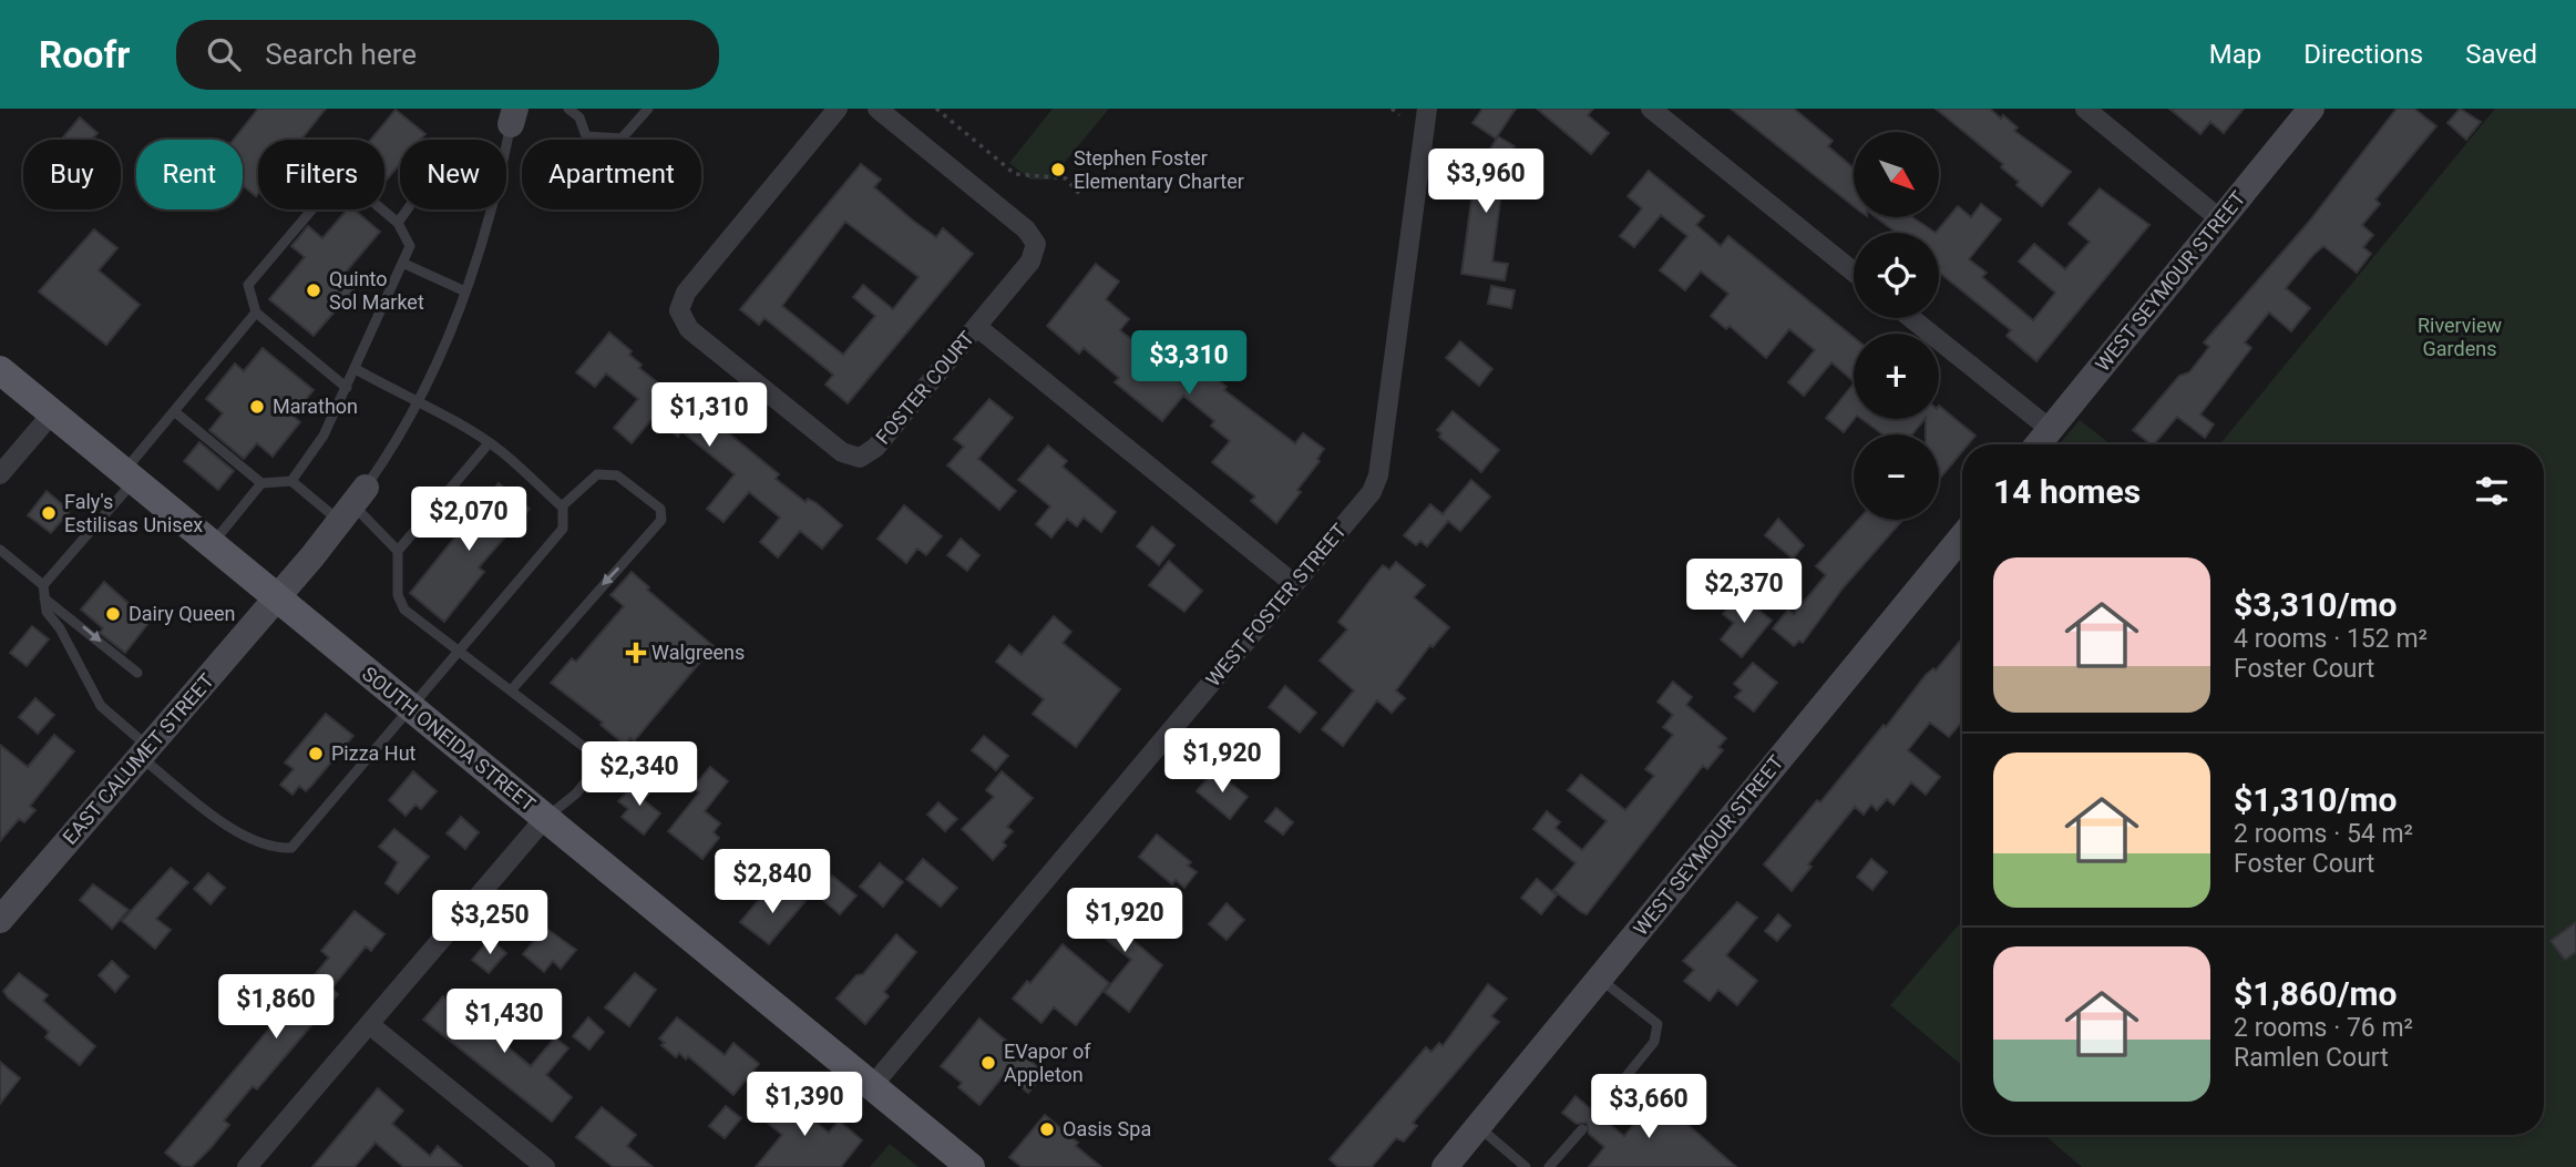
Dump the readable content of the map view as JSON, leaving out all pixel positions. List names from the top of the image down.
{
  "streets": {
    "main road": ["SOUTH ONEIDA STREET"],
    "street": [
      "WEST SEYMOUR STREET",
      "FOSTER COURT",
      "WEST FOSTER STREET",
      "EAST CALUMET STREET"
    ]
  },
  "crossings": [
    ["FOSTER COURT", "WEST FOSTER STREET"],
    ["WEST FOSTER STREET", "SOUTH ONEIDA STREET"],
    ["SOUTH ONEIDA STREET", "EAST CALUMET STREET"]
  ],
  "parks": ["Riverview Gardens"],
  "places": {
    "other": [
      "Stephen Foster Elementary Charter",
      "Quinto Sol Market",
      "Marathon",
      "Faly's Estilisas Unisex",
      "Dairy Queen",
      "Pizza Hut",
      "EVapor of Appleton",
      "Oasis Spa"
    ],
    "health": ["Walgreens"]
  },
  "north": "bottom right",
  "page": {
    "header": "Roofr",
    "search": "Search here",
    "nav": ["Map", "Directions", "Saved"],
    "map_buttons": ["+", "−"],
    "chip": [
      "Buy",
      "Rent",
      "Filters",
      "New",
      "Apartment"
    ],
    "price": [
      "$3,960",
      "$3,310",
      "$1,310",
      "$2,070",
      "$2,370",
      "$1,920",
      "$2,340",
      "$2,840",
      "$1,920",
      "$3,250",
      "$1,860",
      "$1,430",
      "$1,390",
      "$3,660"
    ],
    "heading": "14 homes",
    "list": [
      {
        "name": "$3,310/mo",
        "note": "4 rooms · 152 m² · Foster Court"
      },
      {
        "name": "$1,310/mo",
        "note": "2 rooms · 54 m² · Foster Court"
      },
      {
        "name": "$1,860/mo",
        "note": "2 rooms · 76 m² · Ramlen Court"
      }
    ]
  }
}
